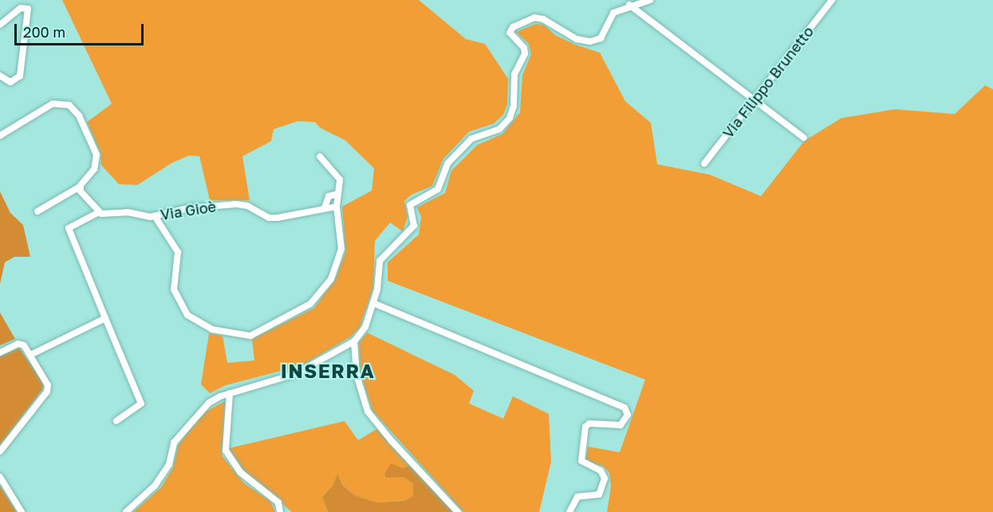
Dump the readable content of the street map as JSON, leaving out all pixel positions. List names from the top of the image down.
{
  "streets": {
    "street": ["Via Filippo Brunetto", "Via Gioè"]
  },
  "districts": ["INSERRA"],
  "scale_bar": "200 m"
}
